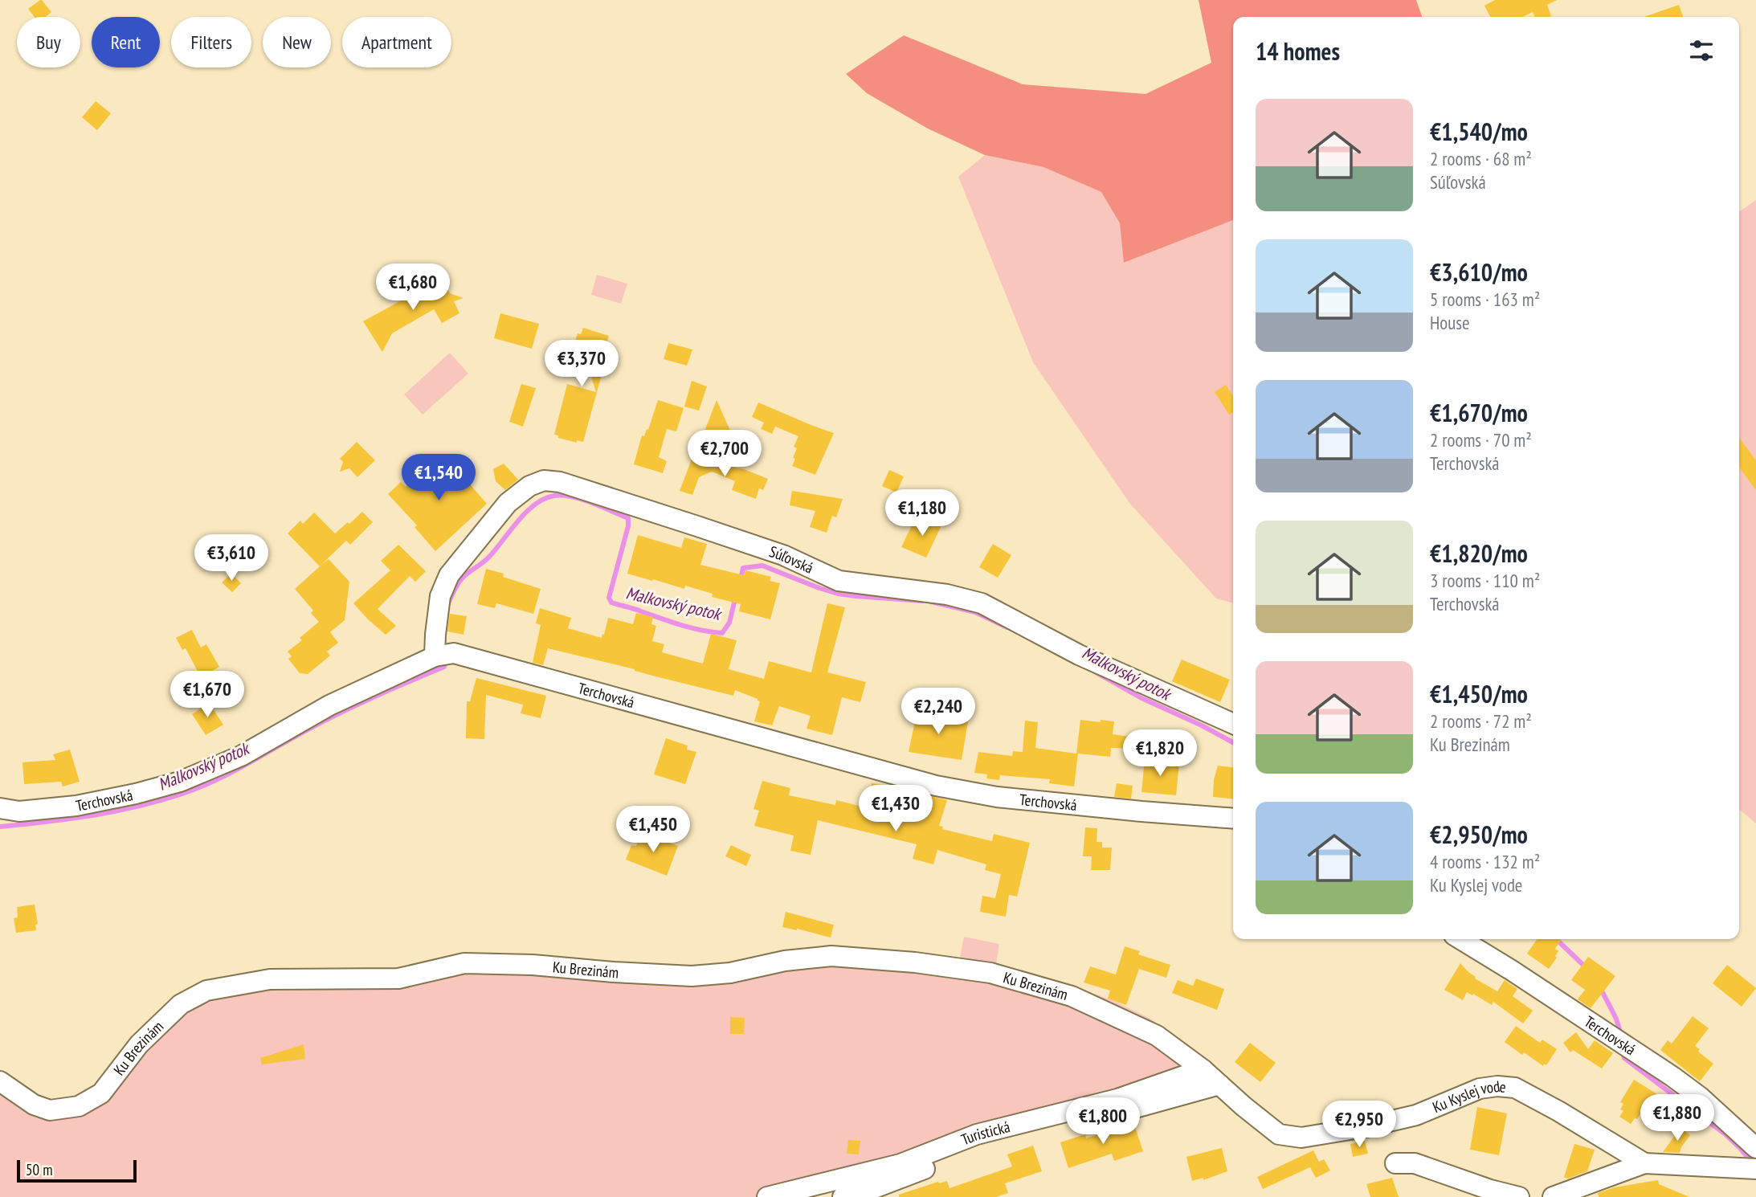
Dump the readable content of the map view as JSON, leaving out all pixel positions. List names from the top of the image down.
{
  "streets": {
    "street": [
      "Súľovská",
      "Terchovská",
      "Ku Brezinám",
      "Ku Kyslej vode",
      "Turistická"
    ]
  },
  "crossings": [
    ["Súľovská", "Terchovská"],
    ["Ku Brezinám", "Ku Kyslej vode"],
    ["Ku Brezinám", "Turistická"],
    ["Ku Kyslej vode", "Turistická"]
  ],
  "water": ["Malkovský potok"],
  "scale_bar": "50 m",
  "page": {
    "chip": [
      "Buy",
      "Rent",
      "Filters",
      "New",
      "Apartment"
    ],
    "heading": "14 homes",
    "list": [
      {
        "name": "€1,540/mo",
        "note": "2 rooms · 68 m² · Súľovská"
      },
      {
        "name": "€3,610/mo",
        "note": "5 rooms · 163 m² · House"
      },
      {
        "name": "€1,670/mo",
        "note": "2 rooms · 70 m² · Terchovská"
      },
      {
        "name": "€1,820/mo",
        "note": "3 rooms · 110 m² · Terchovská"
      },
      {
        "name": "€1,450/mo",
        "note": "2 rooms · 72 m² · Ku Brezinám"
      },
      {
        "name": "€2,950/mo",
        "note": "4 rooms · 132 m² · Ku Kyslej vode"
      }
    ],
    "price": [
      "€1,680",
      "€3,370",
      "€2,700",
      "€1,540",
      "€1,180",
      "€3,610",
      "€1,670",
      "€2,240",
      "€1,820",
      "€1,430",
      "€1,450",
      "€1,880",
      "€1,800",
      "€2,950"
    ],
    "scale": "50 m"
  }
}
